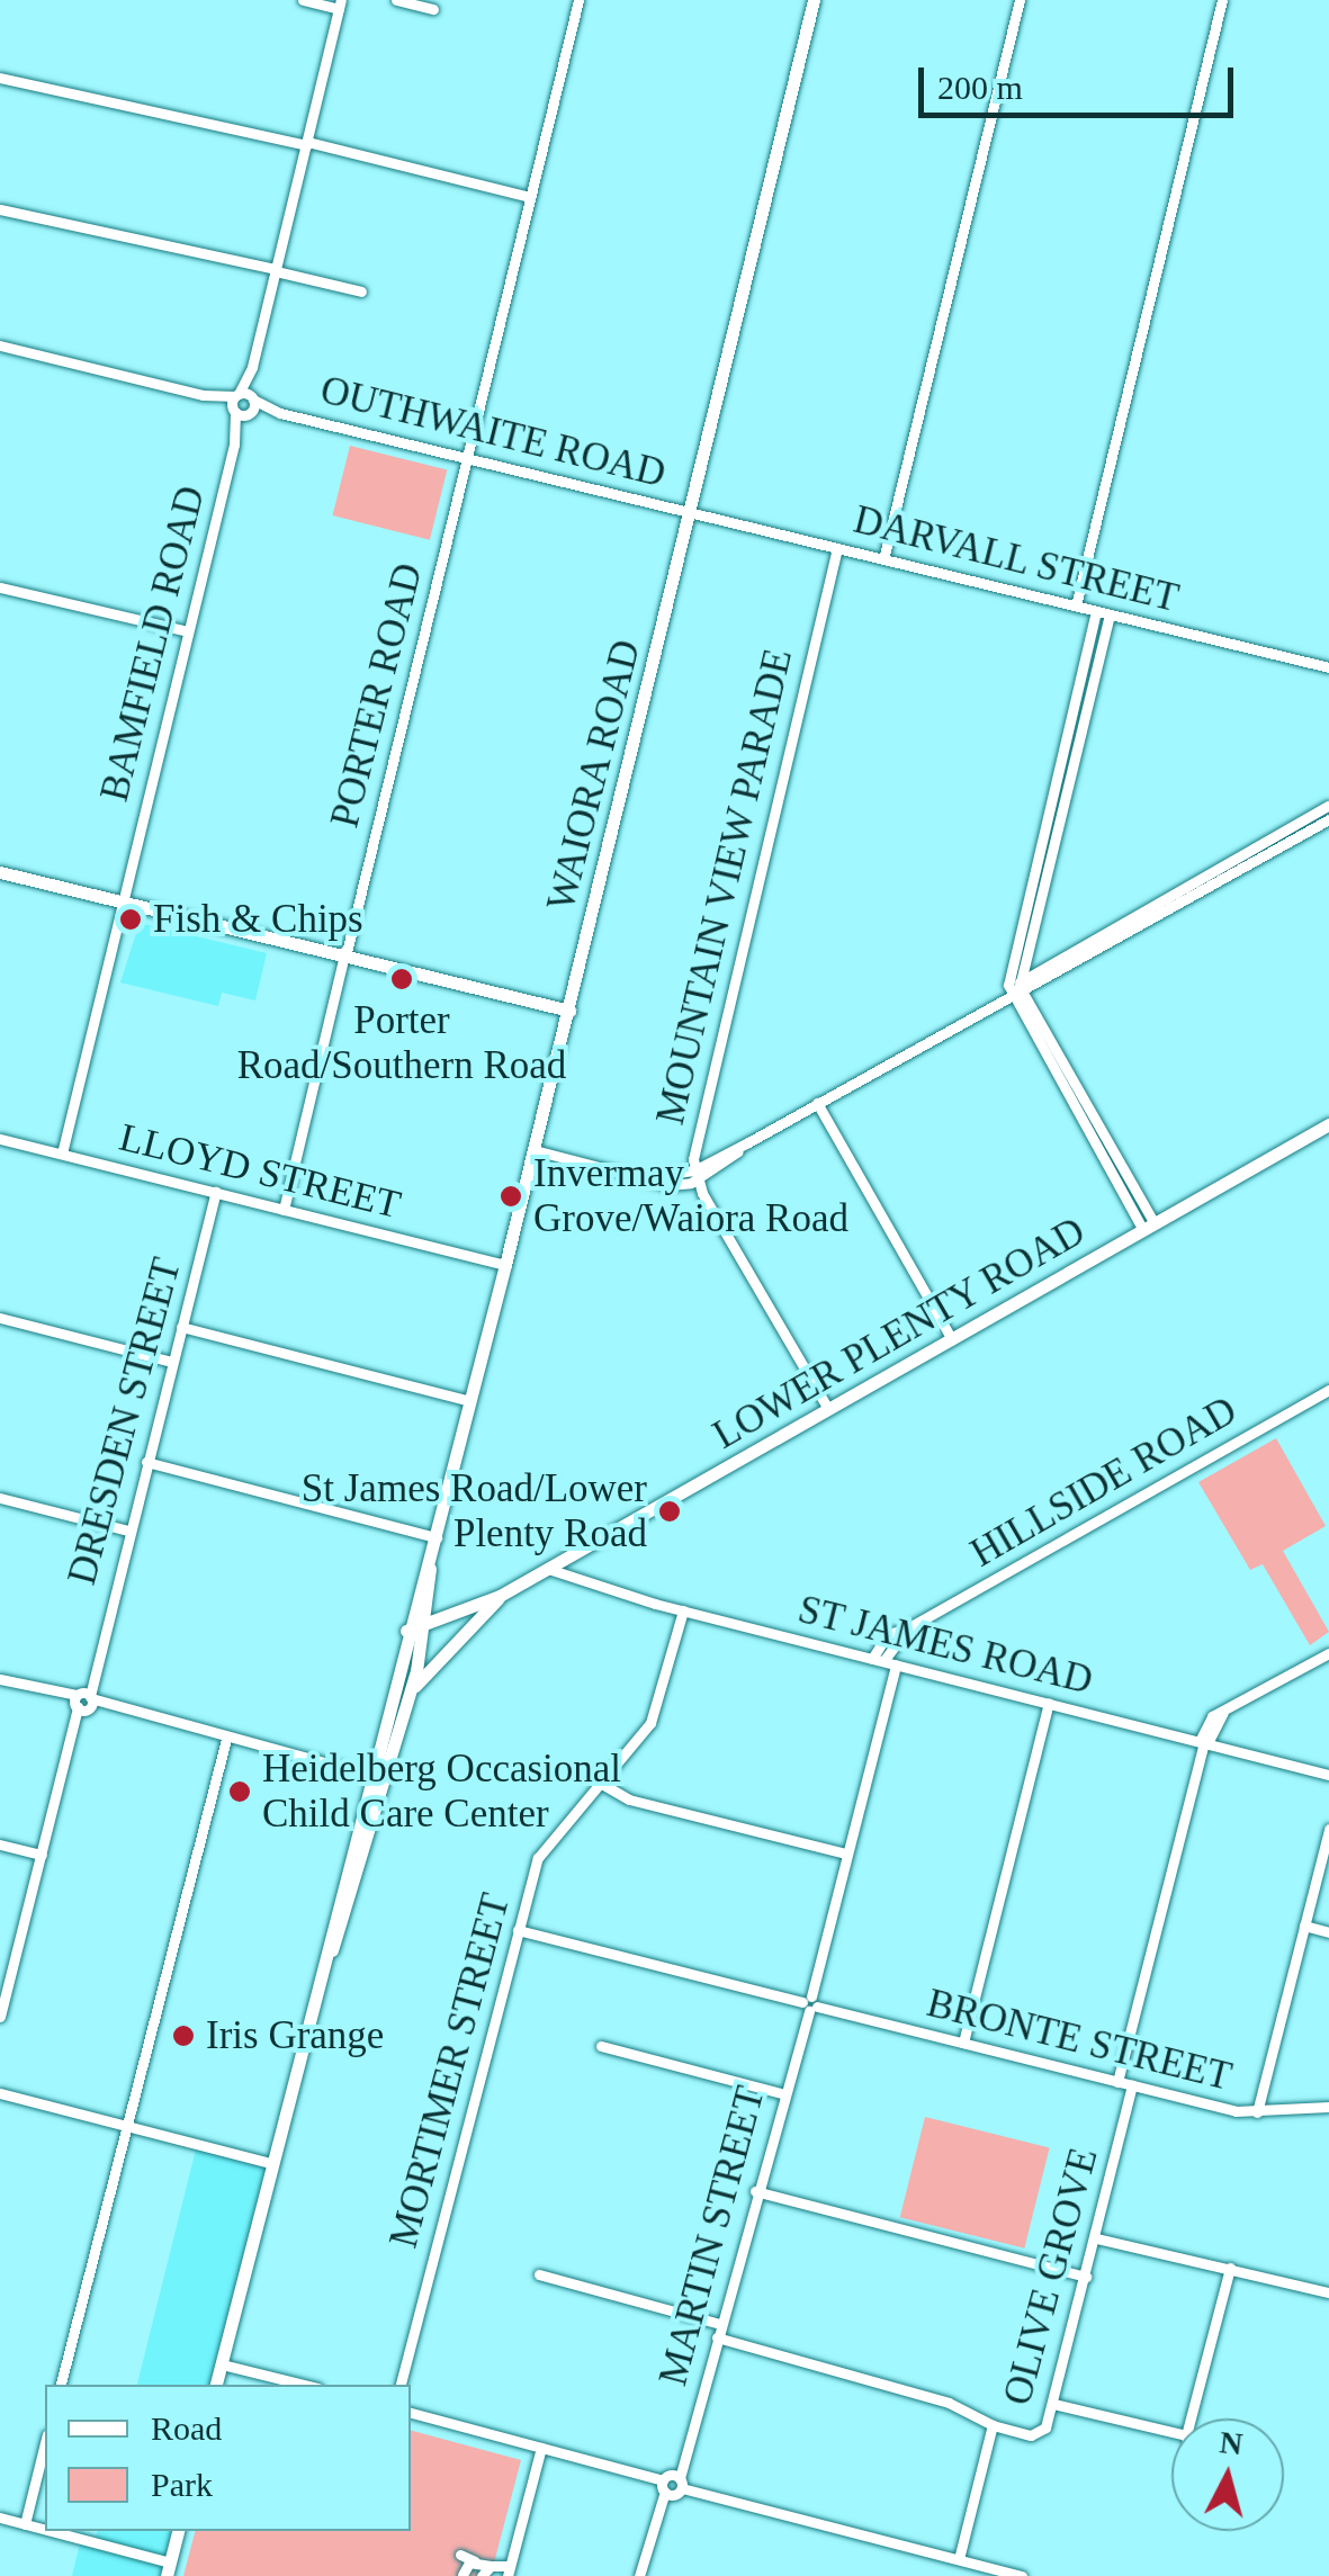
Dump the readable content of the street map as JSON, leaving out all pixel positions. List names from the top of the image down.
{
  "streets": {
    "main road": ["WAIORA ROAD", "LOWER PLENTY ROAD"],
    "street": [
      "OUTHWAITE ROAD",
      "DARVALL STREET",
      "BAMFIELD ROAD",
      "PORTER ROAD",
      "MOUNTAIN VIEW PARADE",
      "LLOYD STREET",
      "DRESDEN STREET",
      "HILLSIDE ROAD",
      "ST JAMES ROAD",
      "BRONTE STREET",
      "MORTIMER STREET",
      "MARTIN STREET",
      "OLIVE GROVE"
    ]
  },
  "crossings": [
    ["OUTHWAITE ROAD", "DARVALL STREET"],
    ["OUTHWAITE ROAD", "BAMFIELD ROAD"],
    ["OUTHWAITE ROAD", "PORTER ROAD"],
    ["OUTHWAITE ROAD", "WAIORA ROAD"],
    ["DARVALL STREET", "WAIORA ROAD"],
    ["DARVALL STREET", "MOUNTAIN VIEW PARADE"],
    ["BAMFIELD ROAD", "LLOYD STREET"],
    ["PORTER ROAD", "LLOYD STREET"],
    ["WAIORA ROAD", "LLOYD STREET"],
    ["WAIORA ROAD", "LOWER PLENTY ROAD"],
    ["MOUNTAIN VIEW PARADE", "LOWER PLENTY ROAD"],
    ["LLOYD STREET", "DRESDEN STREET"],
    ["LOWER PLENTY ROAD", "ST JAMES ROAD"],
    ["HILLSIDE ROAD", "ST JAMES ROAD"],
    ["HILLSIDE ROAD", "MARTIN STREET"],
    ["ST JAMES ROAD", "MORTIMER STREET"],
    ["ST JAMES ROAD", "MARTIN STREET"],
    ["BRONTE STREET", "MORTIMER STREET"],
    ["BRONTE STREET", "MARTIN STREET"],
    ["BRONTE STREET", "OLIVE GROVE"]
  ],
  "places": [
    "Fish & Chips",
    "Porter Road/Southern Road",
    "Invermay Grove/Waiora Road",
    "St James Road/Lower Plenty Road",
    "Heidelberg Occasional Child Care Center",
    "Iris Grange"
  ],
  "legend": ["Road", "Park"],
  "scale_bar": "200 m",
  "north": "top"
}
